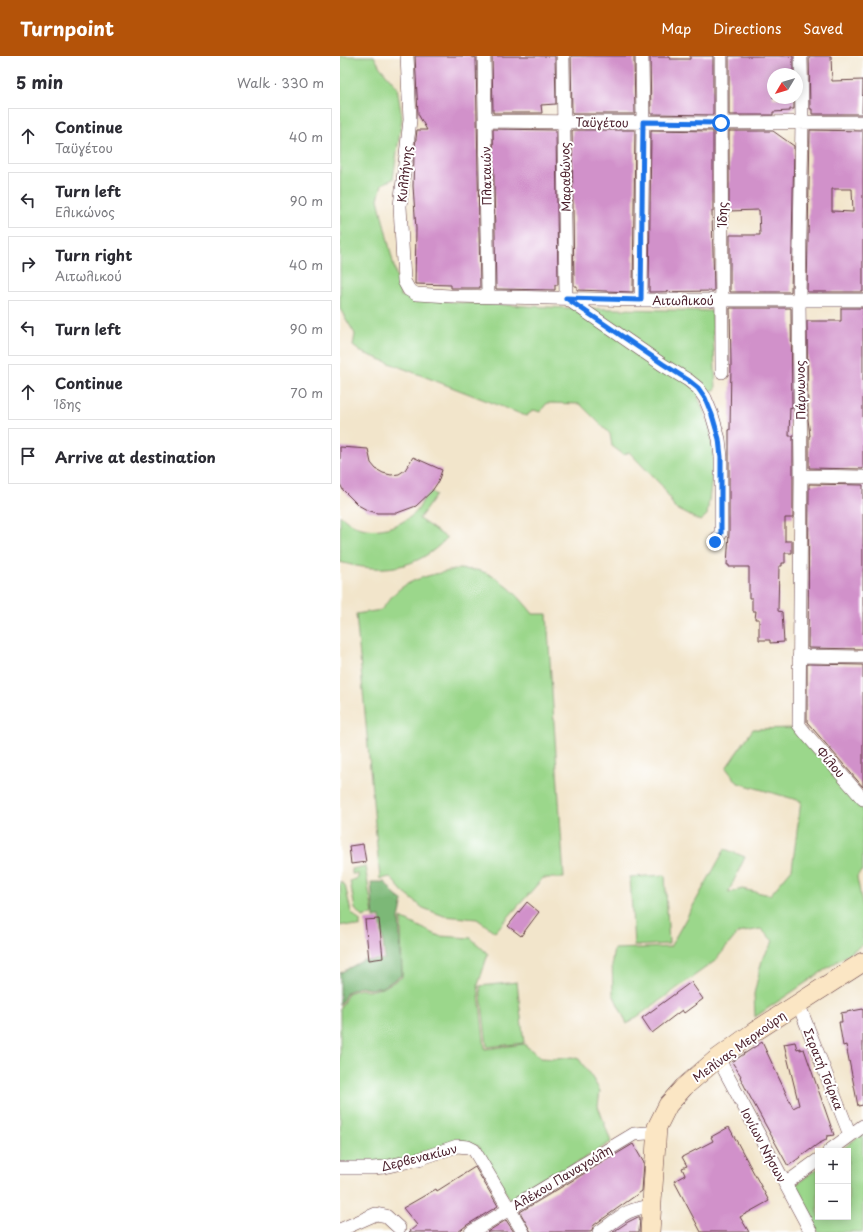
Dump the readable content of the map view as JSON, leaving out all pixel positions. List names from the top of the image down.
{
  "streets": {
    "street": [
      "Ταϋγέτου",
      "Κυλλήνης",
      "Πλαταιών",
      "Μαραθώνος",
      "Ίδης",
      "Αιτωλικού",
      "Πάρνωνος",
      "Φίλου",
      "Μελίνας Μερκούρη",
      "Στρατή Τσίρκα",
      "Ιονίων Νήσων",
      "Δερβενακίων",
      "Αλέκου Παναγούλη"
    ]
  },
  "crossings": [
    ["Ταϋγέτου", "Πλαταιών"],
    ["Ταϋγέτου", "Μαραθώνος"],
    ["Ταϋγέτου", "Ίδης"],
    ["Ταϋγέτου", "Πάρνωνος"],
    ["Κυλλήνης", "Αιτωλικού"],
    ["Πλαταιών", "Αιτωλικού"],
    ["Μαραθώνος", "Αιτωλικού"],
    ["Ίδης", "Αιτωλικού"],
    ["Αιτωλικού", "Πάρνωνος"],
    ["Πάρνωνος", "Φίλου"],
    ["Μελίνας Μερκούρη", "Στρατή Τσίρκα"],
    ["Μελίνας Μερκούρη", "Ιονίων Νήσων"],
    ["Μελίνας Μερκούρη", "Αλέκου Παναγούλη"],
    ["Δερβενακίων", "Αλέκου Παναγούλη"]
  ],
  "north": "bottom left",
  "page": {
    "header": "Turnpoint",
    "nav": ["Map", "Directions", "Saved"],
    "heading": ["5 min", "Walk · 330 m"],
    "list": [
      ["Continue", "Ταϋγέτου", "40 m"],
      ["Turn left", "Ελικώνος", "90 m"],
      ["Turn right", "Αιτωλικού", "40 m"],
      ["Turn left", "90 m"],
      ["Continue", "Ίδης", "70 m"],
      "Arrive at destination"
    ],
    "map_buttons": ["+", "−"]
  }
}
